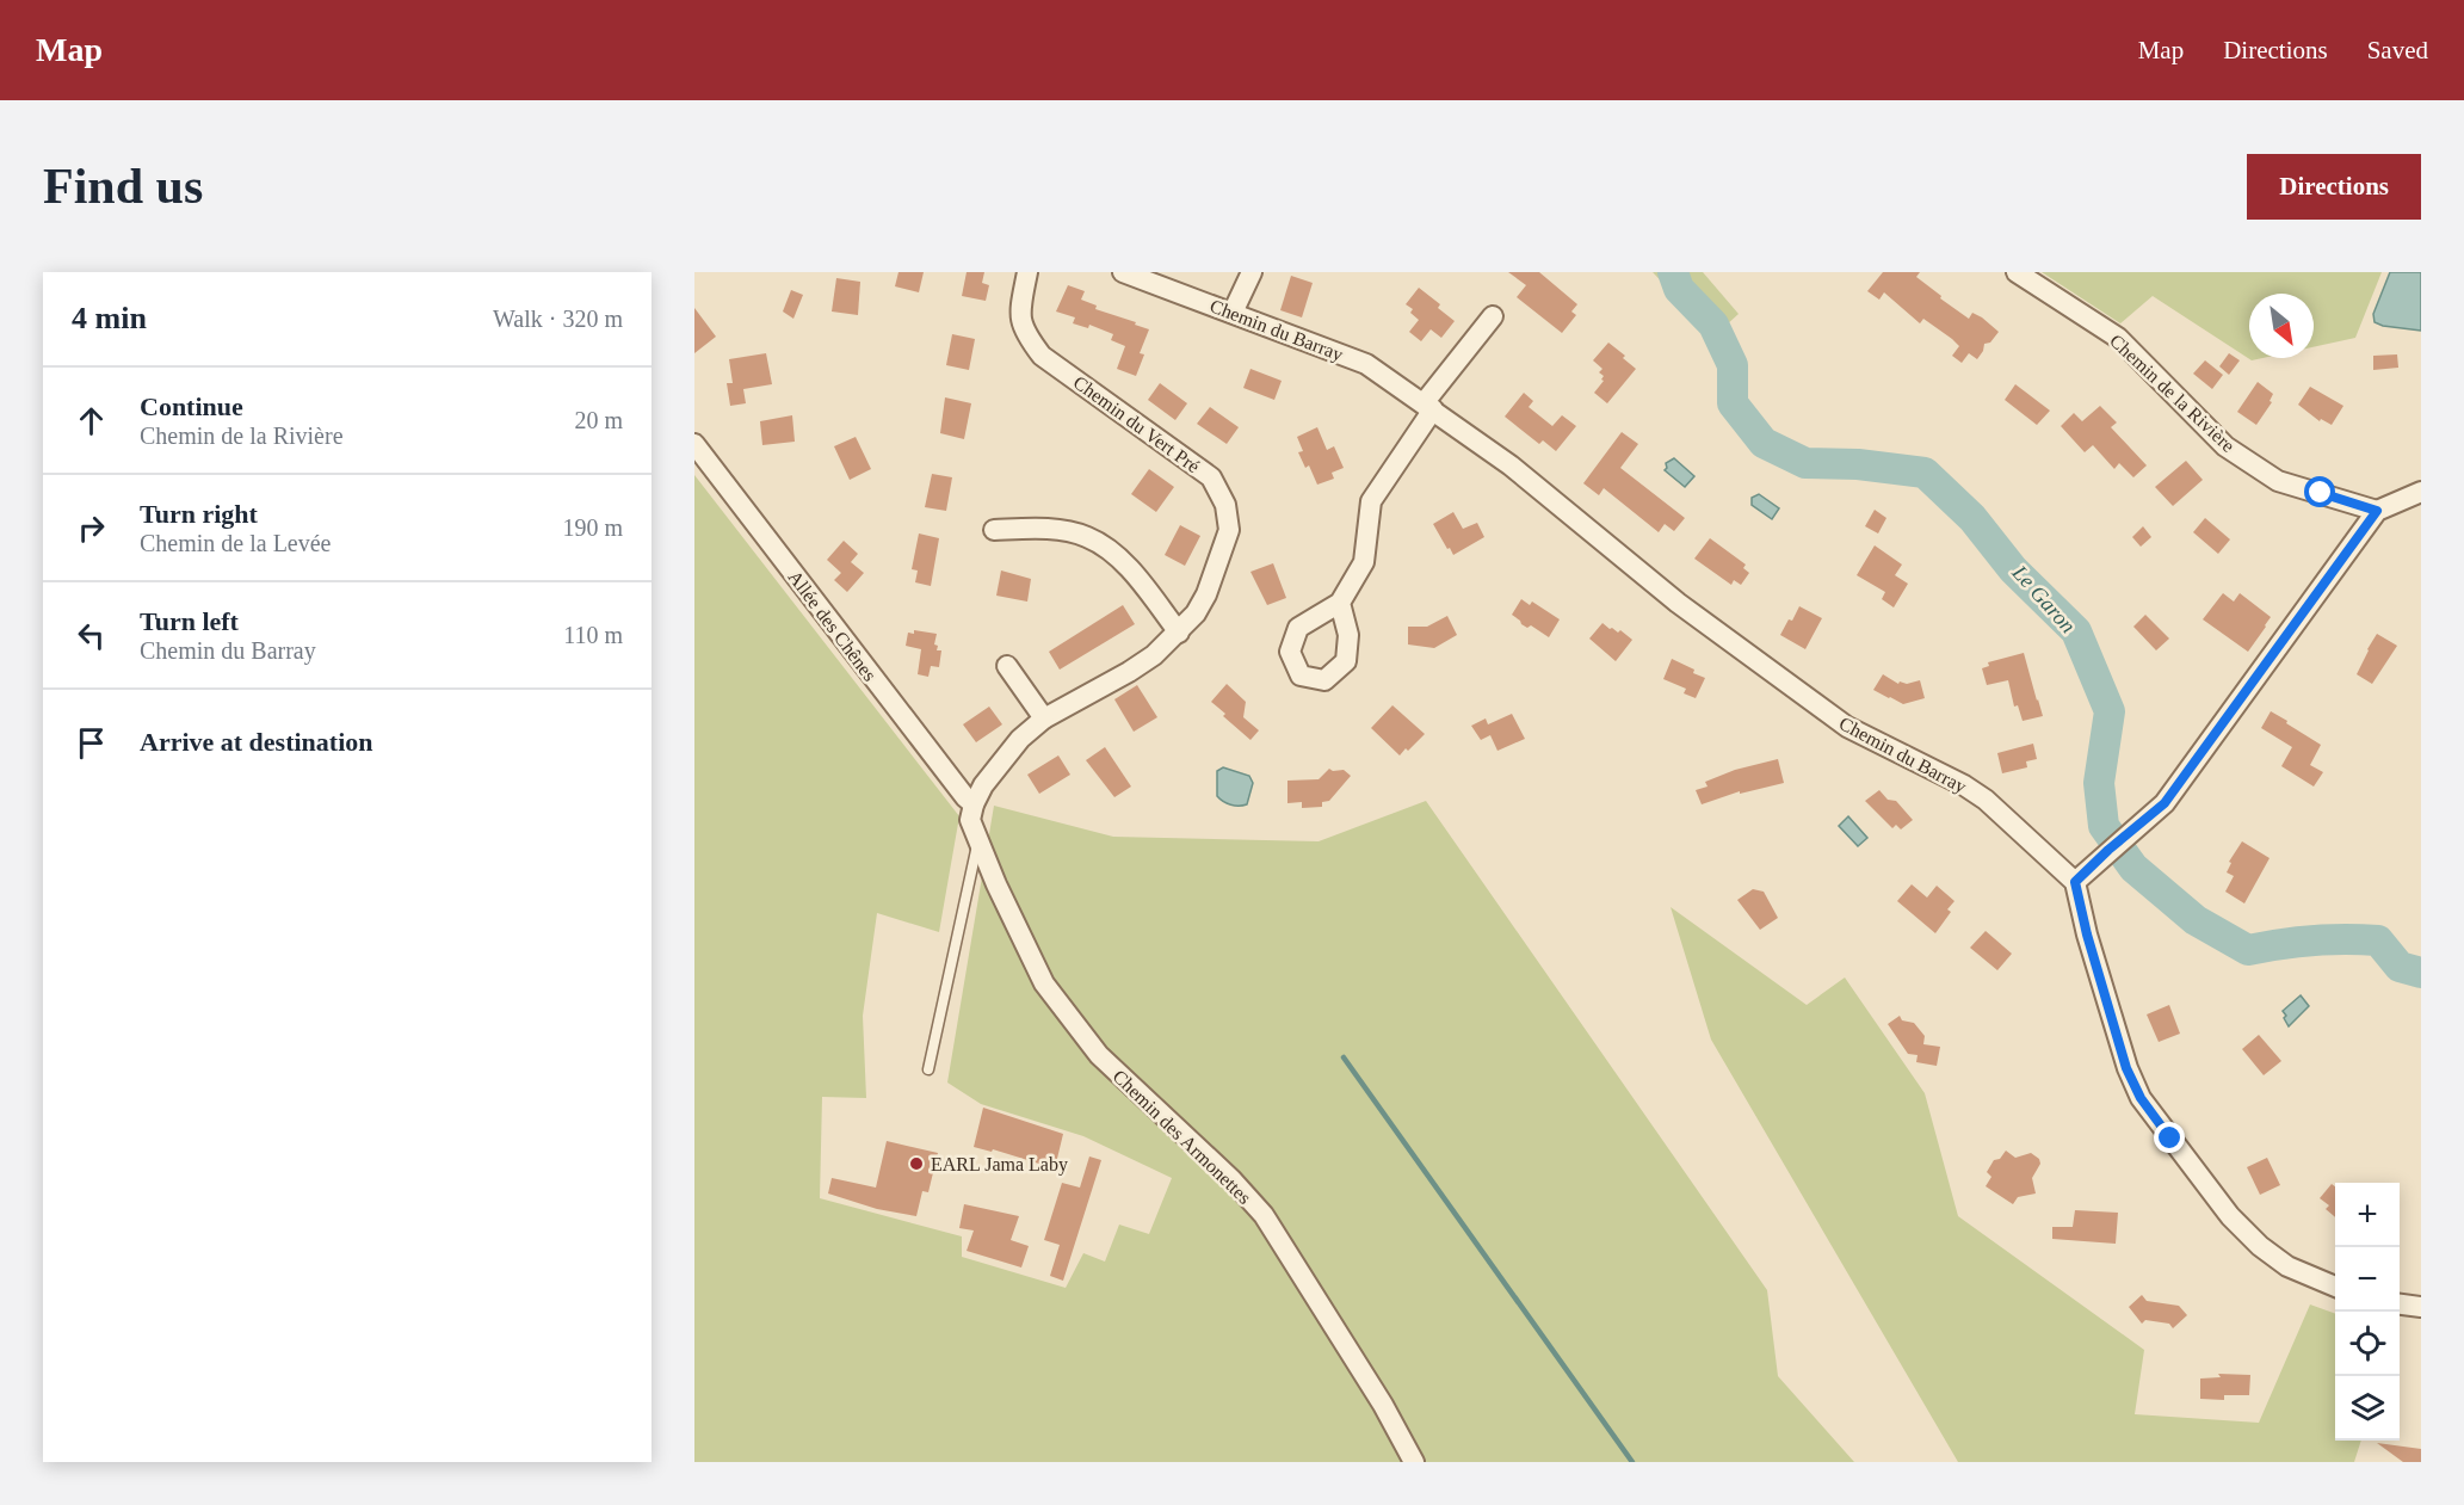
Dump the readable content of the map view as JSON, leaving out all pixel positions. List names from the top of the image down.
{
  "streets": {
    "street": [
      "Chemin du Barray",
      "Chemin de la Rivière",
      "Chemin du Vert Pré",
      "Allée des Chênes",
      "Chemin des Armonettes"
    ]
  },
  "crossings": [
    ["Chemin du Vert Pré", "Allée des Chênes"],
    ["Chemin du Vert Pré", "Chemin des Armonettes"],
    ["Allée des Chênes", "Chemin des Armonettes"]
  ],
  "water": ["Le Garon"],
  "places": ["EARL Jama Laby"],
  "north": "bottom right",
  "page": {
    "header": "Map",
    "nav": ["Map", "Directions", "Saved"],
    "buttons": "Directions",
    "title": "Find us",
    "heading": ["4 min", "Walk · 320 m"],
    "list": [
      ["Continue", "Chemin de la Rivière", "20 m"],
      ["Turn right", "Chemin de la Levée", "190 m"],
      ["Turn left", "Chemin du Barray", "110 m"],
      "Arrive at destination"
    ],
    "map_buttons": ["+", "−"]
  }
}
